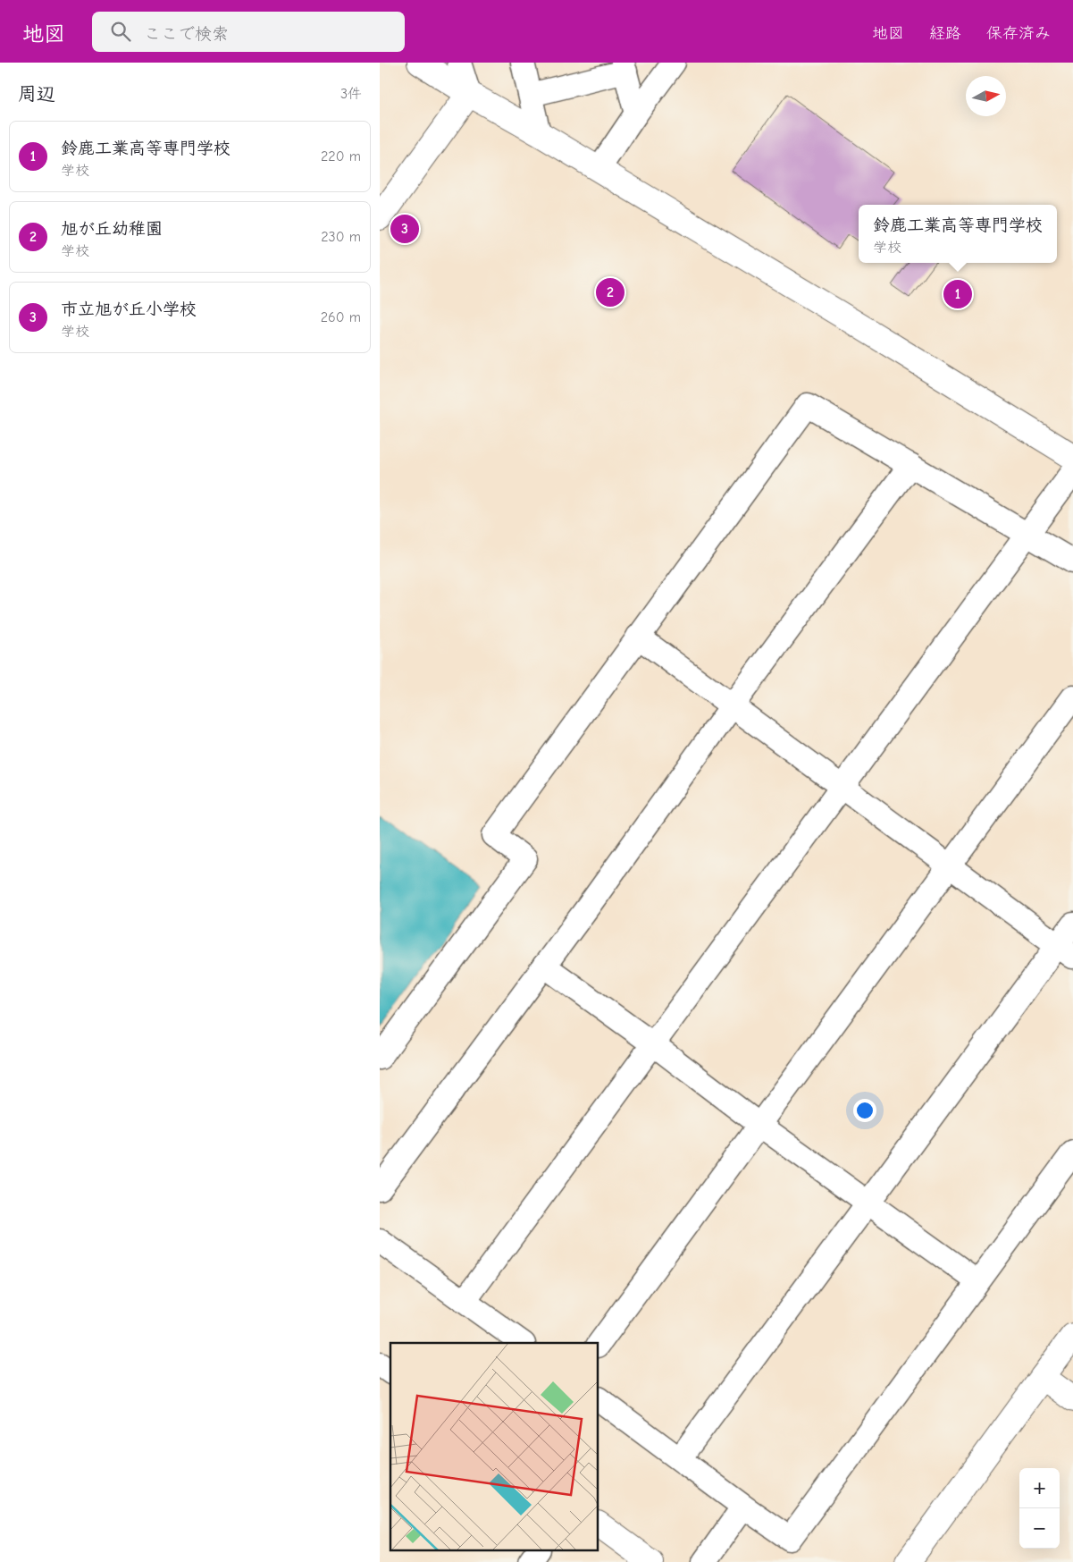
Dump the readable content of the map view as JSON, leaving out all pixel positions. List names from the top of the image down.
{
  "north": "right",
  "page": {
    "header": "地図",
    "search": "ここで検索",
    "nav": ["地図", "経路", "保存済み"],
    "heading": ["周辺", "3件"],
    "list": [
      {
        "mark": "1",
        "name": "鈴鹿工業高等専門学校",
        "note": "学校",
        "value": "220 m"
      },
      {
        "mark": "2",
        "name": "旭が丘幼稚園",
        "note": "学校",
        "value": "230 m"
      },
      {
        "mark": "3",
        "name": "市立旭が丘小学校",
        "note": "学校",
        "value": "260 m"
      }
    ],
    "popup": ["鈴鹿工業高等専門学校", "学校"],
    "pins": ["3", "2", "1"],
    "map_buttons": ["+", "−"]
  }
}
